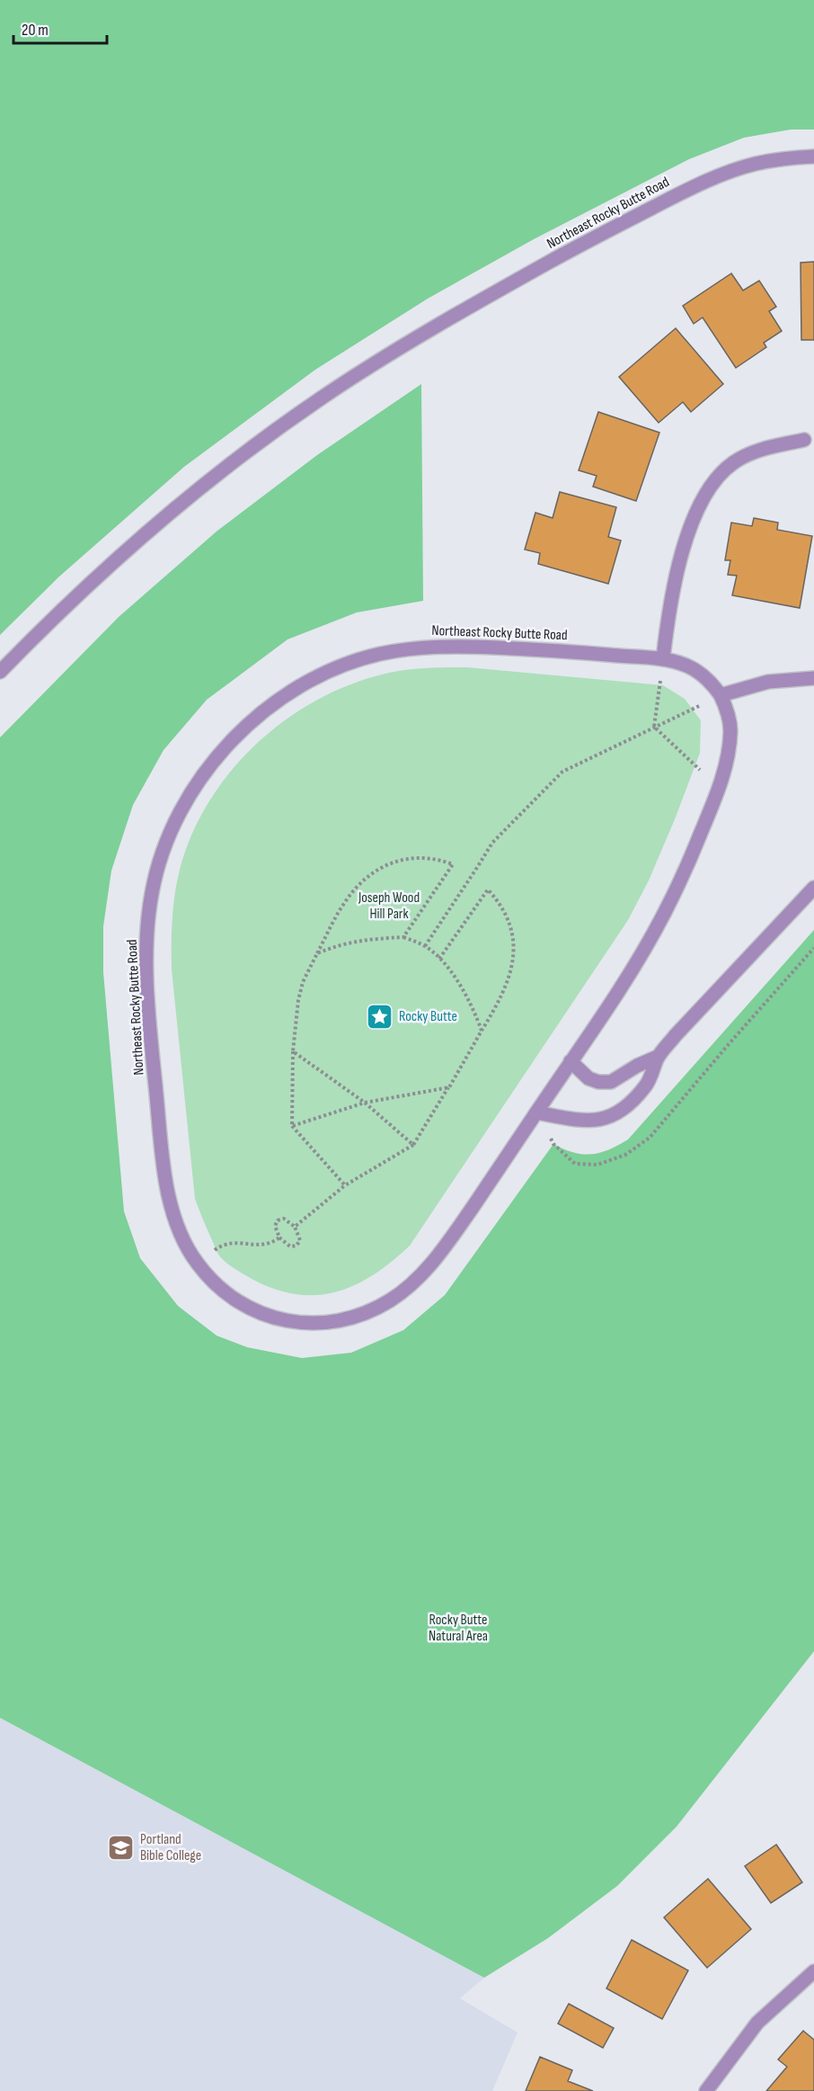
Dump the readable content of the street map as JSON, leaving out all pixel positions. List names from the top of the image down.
{
  "streets": {
    "street": ["Northeast Rocky Butte Road"]
  },
  "parks": ["Joseph Wood Hill Park", "Rocky Butte Natural Area"],
  "places": {
    "place": ["Rocky Butte"],
    "school or university": ["Portland Bible College"]
  },
  "scale_bar": "20 m"
}
